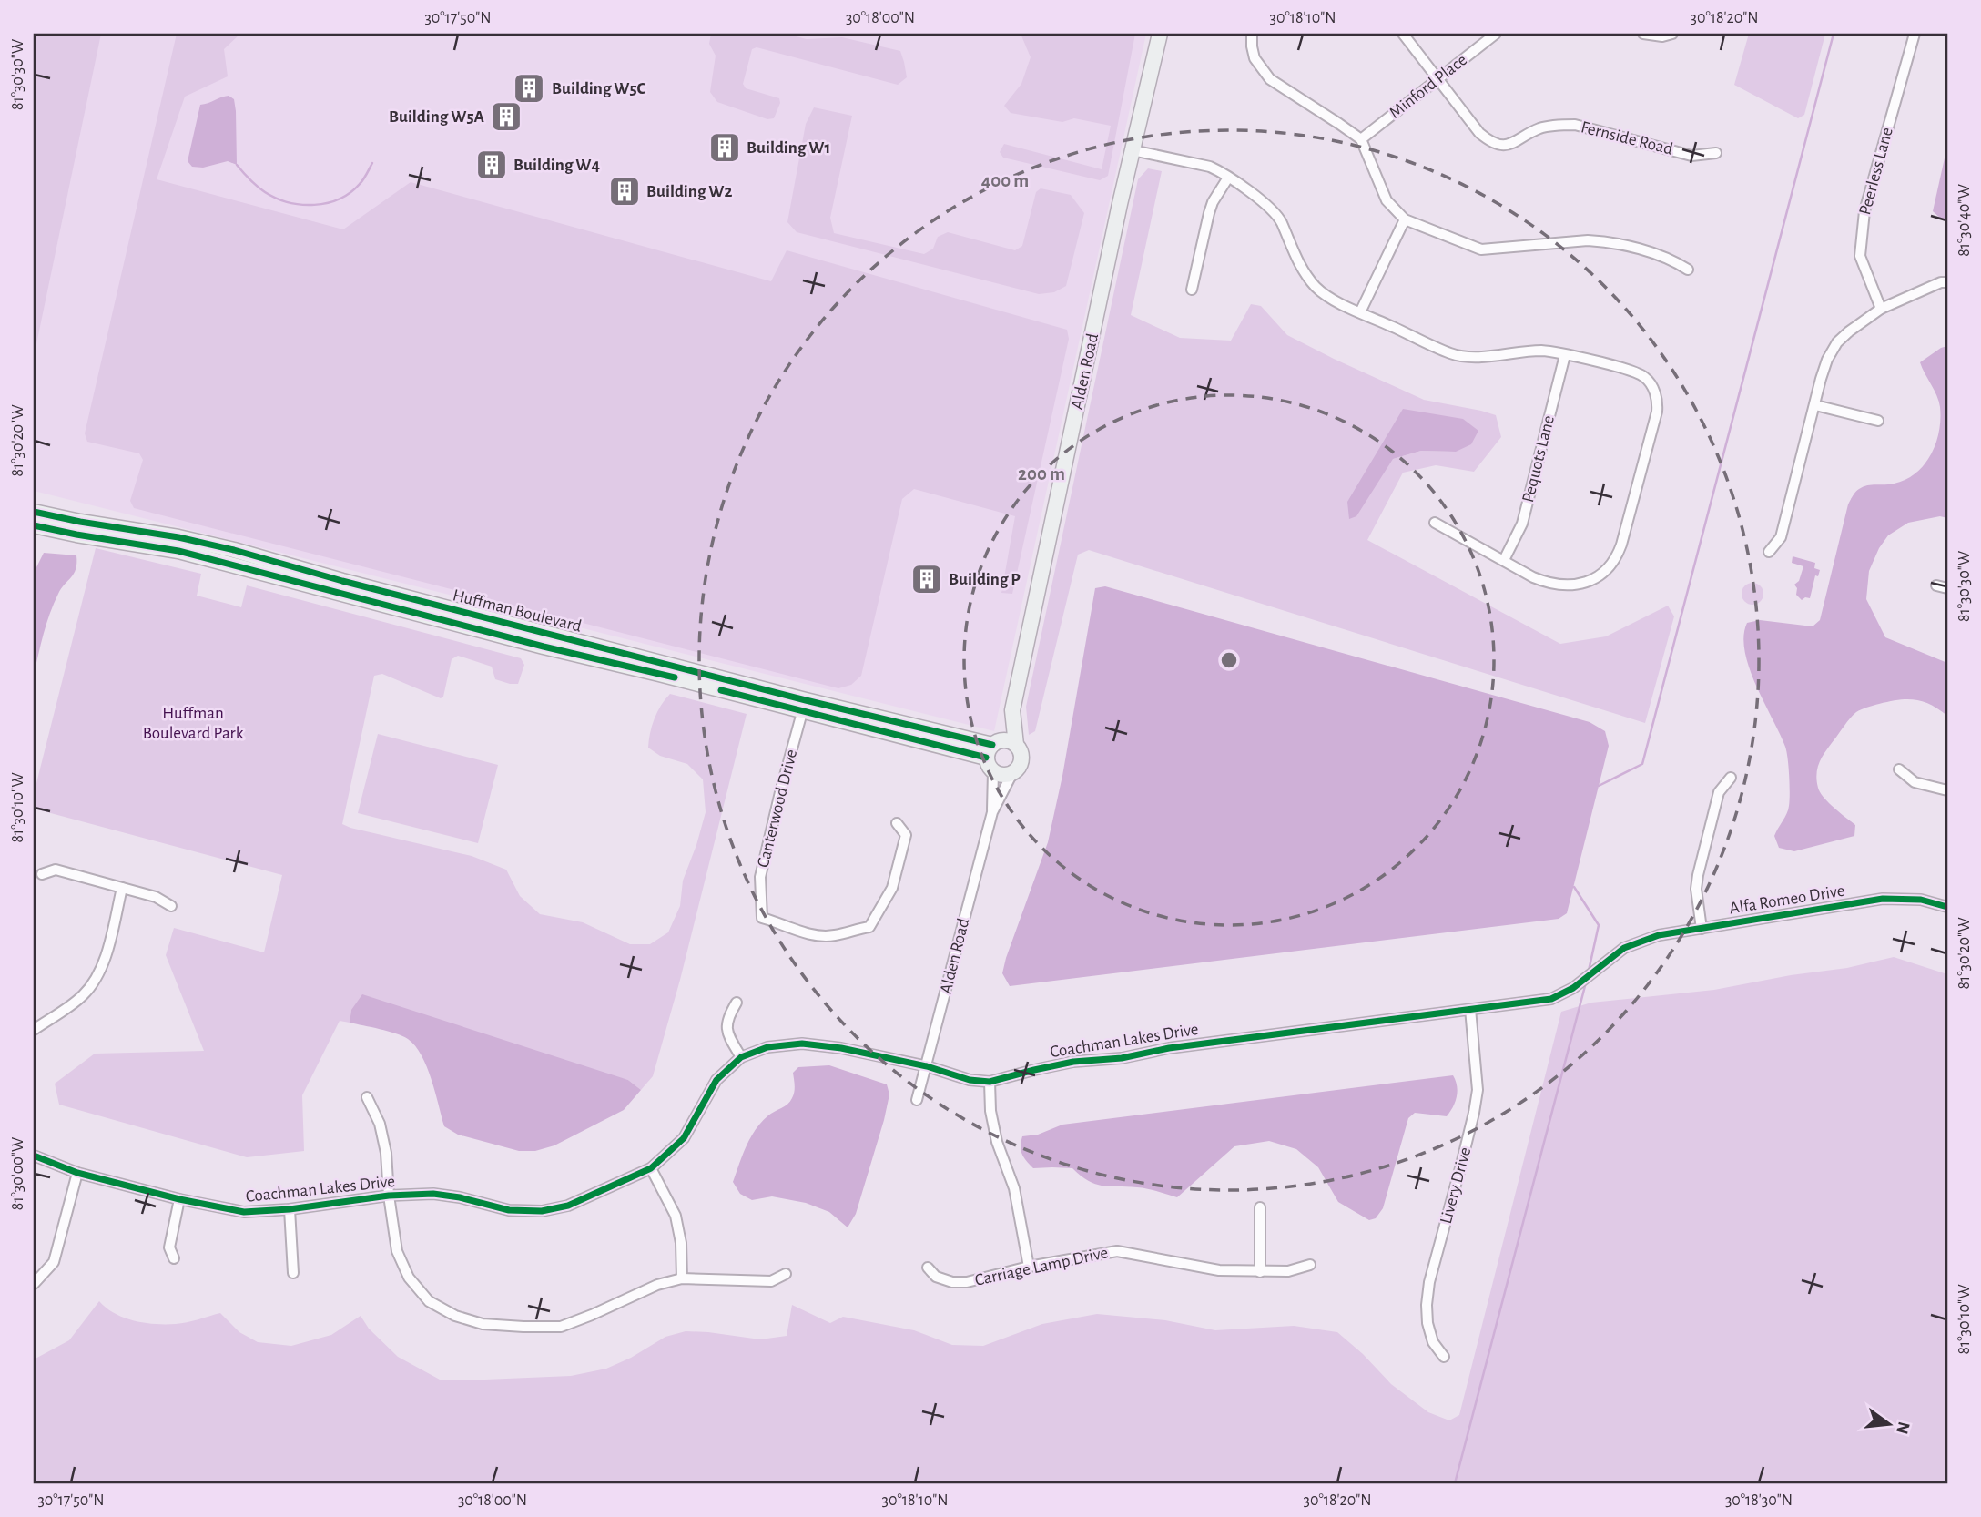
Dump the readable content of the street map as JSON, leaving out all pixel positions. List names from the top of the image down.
{
  "streets": {
    "street": [
      "Minford Place",
      "Fernside Road",
      "Peerless Lane",
      "Alden Road",
      "Pequots Lane",
      "Huffman Boulevard",
      "Canterwood Drive",
      "Alfa Romeo Drive",
      "Coachman Lakes Drive",
      "Livery Drive",
      "Carriage Lamp Drive"
    ]
  },
  "crossings": [
    ["Minford Place", "Fernside Road"],
    ["Alden Road", "Huffman Boulevard"],
    ["Alden Road", "Coachman Lakes Drive"],
    ["Huffman Boulevard", "Canterwood Drive"],
    ["Alfa Romeo Drive", "Coachman Lakes Drive"],
    ["Coachman Lakes Drive", "Livery Drive"]
  ],
  "parks": ["Huffman Boulevard Park"],
  "places": {
    "building": [
      "Building W5C",
      "Building W5A",
      "Building W1",
      "Building W4",
      "Building W2",
      "Building P"
    ]
  },
  "north": "right",
  "coordinates": [
    "30°17'50\"N",
    "30°18'00\"N",
    "30°18'10\"N",
    "30°18'20\"N",
    "81°30'30\"W",
    "81°30'40\"W",
    "81°30'20\"W",
    "81°30'10\"W",
    "81°30'00\"W",
    "30°18'30\"N"
  ],
  "rings": ["400 m", "200 m"]
}
